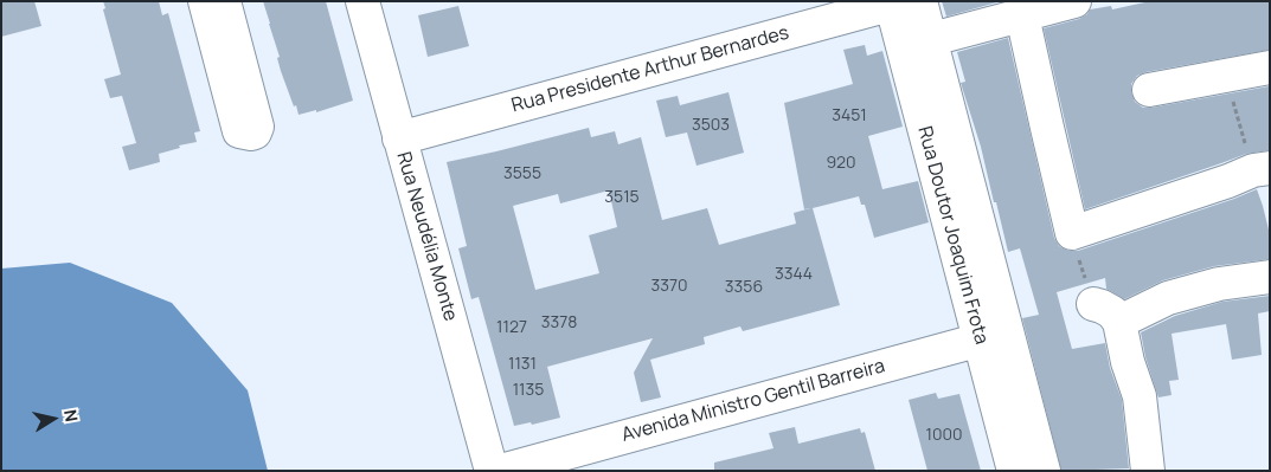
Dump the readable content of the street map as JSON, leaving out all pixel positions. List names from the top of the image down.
{
  "streets": {
    "street": [
      "Rua Presidente Arthur Bernardes",
      "Rua Doutor Joaquim Frota",
      "Rua Neudélia Monte",
      "Avenida Ministro Gentil Barreira"
    ]
  },
  "crossings": [
    ["Rua Presidente Arthur Bernardes", "Rua Doutor Joaquim Frota"],
    ["Rua Presidente Arthur Bernardes", "Rua Neudélia Monte"],
    ["Rua Doutor Joaquim Frota", "Avenida Ministro Gentil Barreira"]
  ],
  "house_numbers": [
    "3451",
    "3503",
    "920",
    "3555",
    "3515",
    "3344",
    "3370",
    "3356",
    "3378",
    "1127",
    "1131",
    "1135",
    "1000"
  ],
  "north": "right"
}
